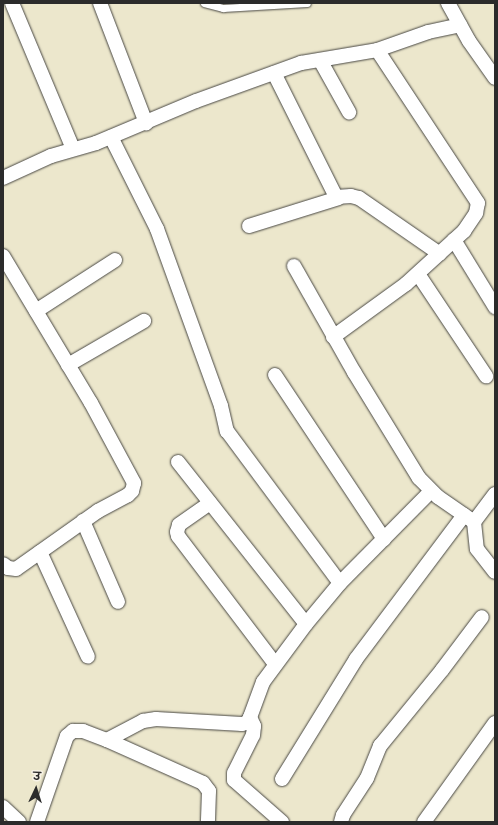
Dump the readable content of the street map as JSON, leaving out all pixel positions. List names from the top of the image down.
{
  "north": "top"
}
